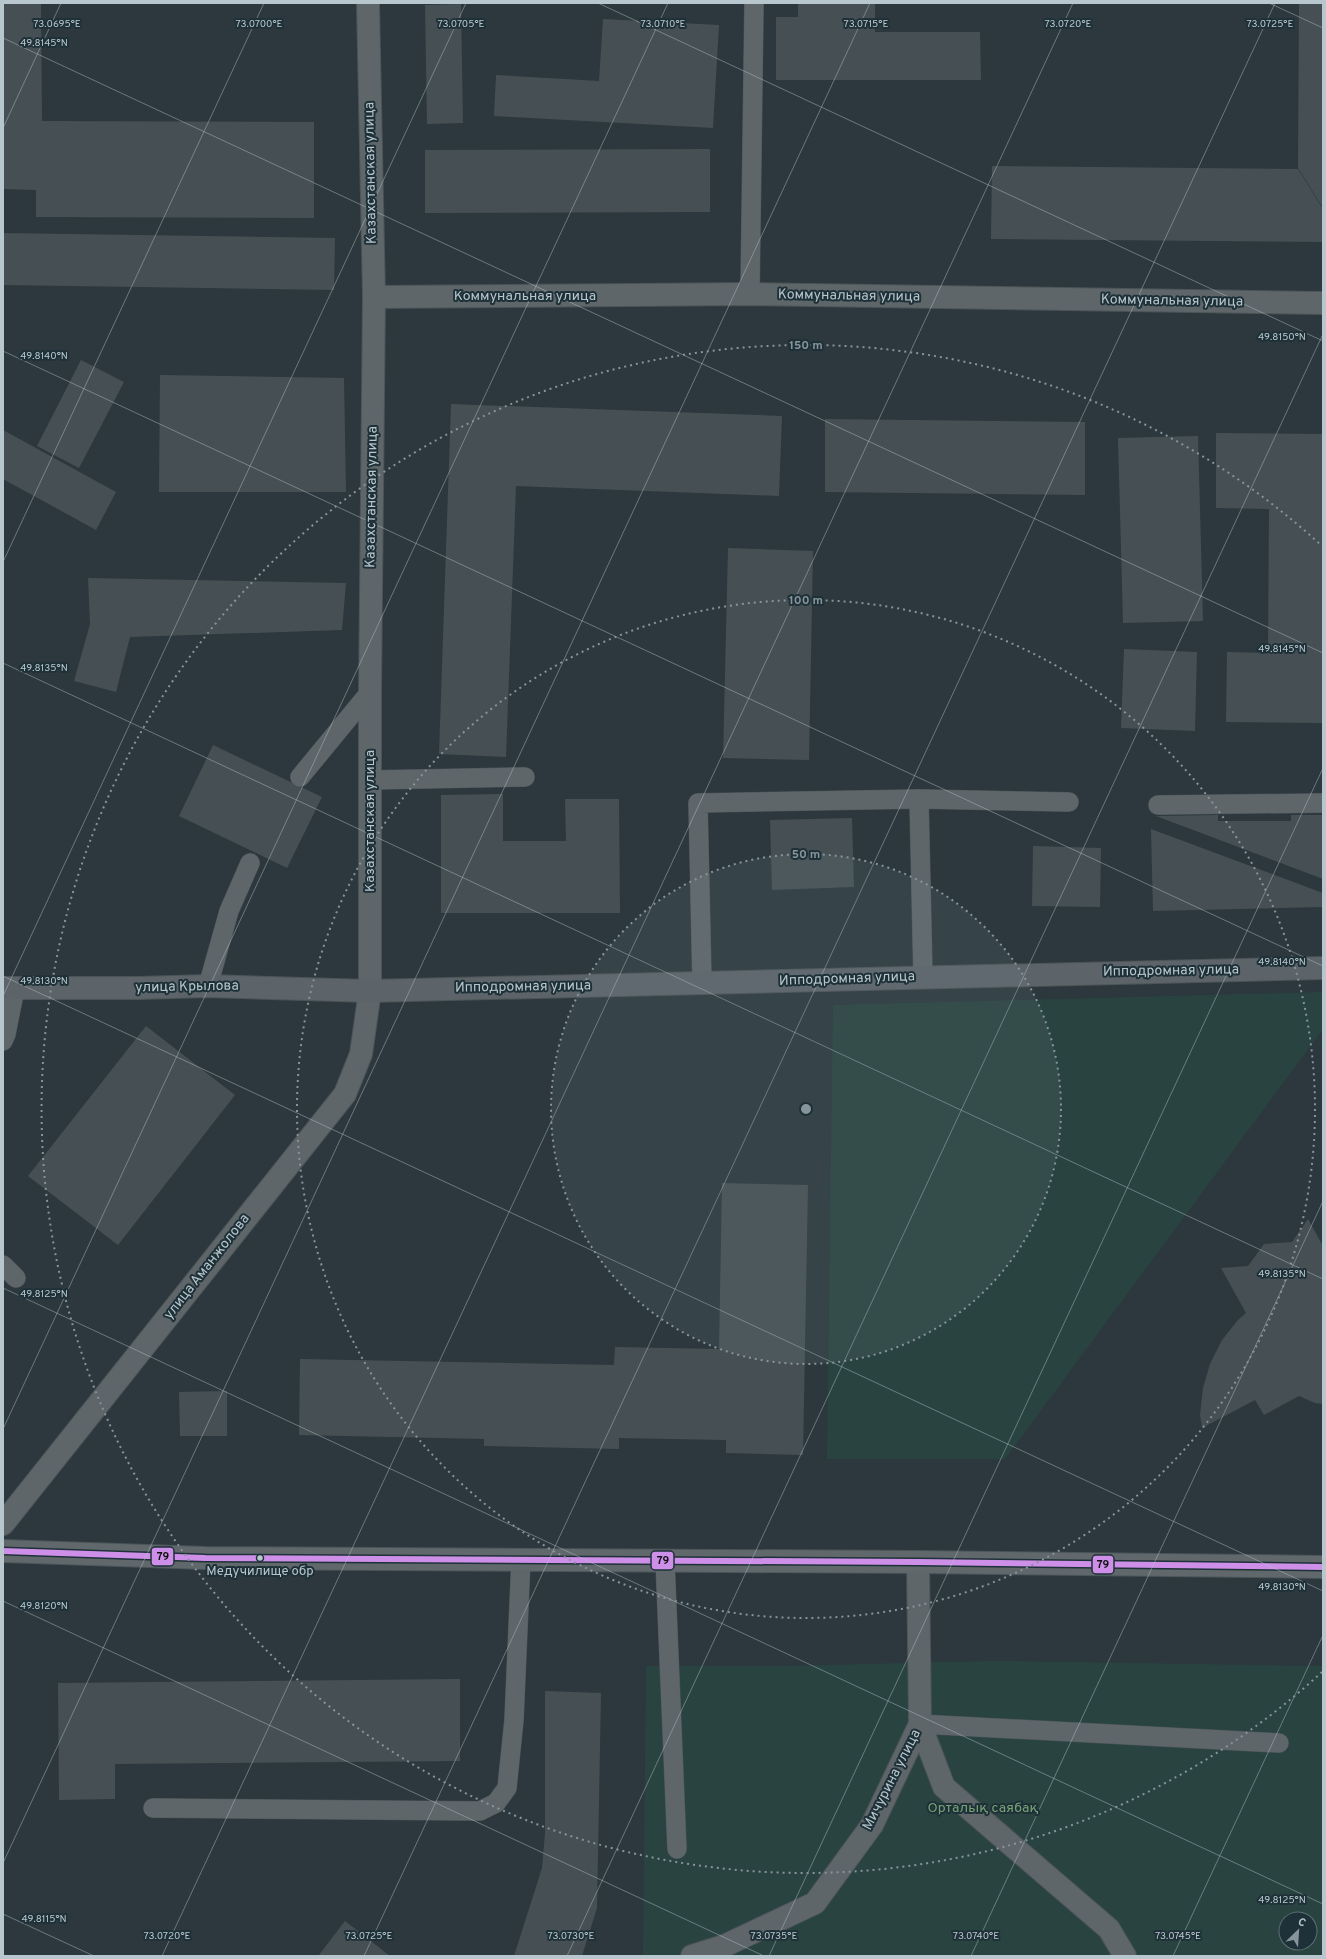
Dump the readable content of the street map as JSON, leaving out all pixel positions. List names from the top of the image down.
{
  "streets": {
    "street": [
      "Казахстанская улица",
      "Коммунальная улица",
      "Ипподромная улица",
      "улица Крылова",
      "улица Аманжолова",
      "Мичурина улица"
    ]
  },
  "crossings": [
    ["Казахстанская улица", "Коммунальная улица"],
    ["Казахстанская улица", "Ипподромная улица"],
    ["Казахстанская улица", "улица Крылова"],
    ["Казахстанская улица", "улица Аманжолова"],
    ["Ипподромная улица", "улица Крылова"],
    ["Ипподромная улица", "улица Аманжолова"],
    ["улица Крылова", "улица Аманжолова"]
  ],
  "parks": ["Орталық саябақ"],
  "places": ["Медучилище обр"],
  "lines": ["transit line 79"],
  "north": "top right",
  "coordinates": [
    "73.0695°E",
    "73.0700°E",
    "73.0705°E",
    "73.0710°E",
    "73.0715°E",
    "73.0720°E",
    "73.0725°E",
    "49.8145°N",
    "49.8150°N",
    "49.8140°N",
    "49.8135°N",
    "49.8130°N",
    "49.8125°N",
    "49.8120°N",
    "49.8115°N",
    "73.0730°E",
    "73.0735°E",
    "73.0740°E",
    "73.0745°E"
  ],
  "rings": ["150 m", "100 m", "50 m"]
}
